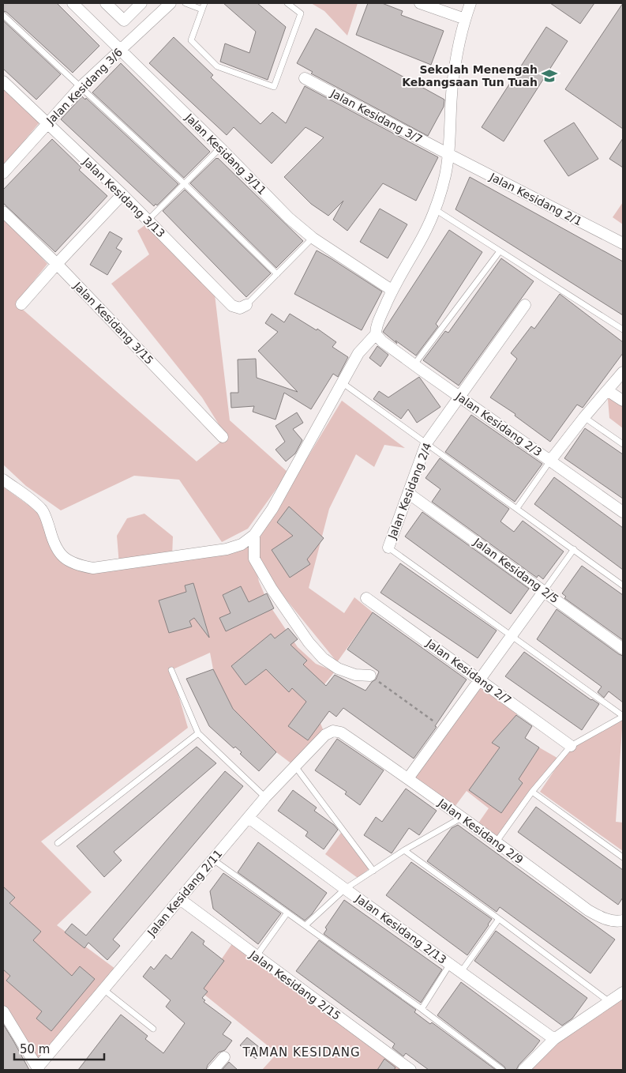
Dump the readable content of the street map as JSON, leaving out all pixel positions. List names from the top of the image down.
{
  "streets": {
    "street": [
      "Jalan Kesidang 3/6",
      "Jalan Kesidang 3/7",
      "Jalan Kesidang 3/11",
      "Jalan Kesidang 3/13",
      "Jalan Kesidang 2/1",
      "Jalan Kesidang 3/15",
      "Jalan Kesidang 2/3",
      "Jalan Kesidang 2/4",
      "Jalan Kesidang 2/5",
      "Jalan Kesidang 2/7",
      "Jalan Kesidang 2/9",
      "Jalan Kesidang 2/11",
      "Jalan Kesidang 2/13",
      "Jalan Kesidang 2/15"
    ]
  },
  "crossings": [
    ["Jalan Kesidang 3/6", "Jalan Kesidang 3/11"],
    ["Jalan Kesidang 3/6", "Jalan Kesidang 3/13"],
    ["Jalan Kesidang 3/7", "Jalan Kesidang 2/1"],
    ["Jalan Kesidang 2/3", "Jalan Kesidang 2/4"],
    ["Jalan Kesidang 2/4", "Jalan Kesidang 2/5"],
    ["Jalan Kesidang 2/9", "Jalan Kesidang 2/11"],
    ["Jalan Kesidang 2/11", "Jalan Kesidang 2/13"],
    ["Jalan Kesidang 2/11", "Jalan Kesidang 2/15"]
  ],
  "districts": ["TAMAN KESIDANG"],
  "places": {
    "school or university": ["Sekolah Menengah Kebangsaan Tun Tuah"]
  },
  "scale_bar": "50 m"
}
